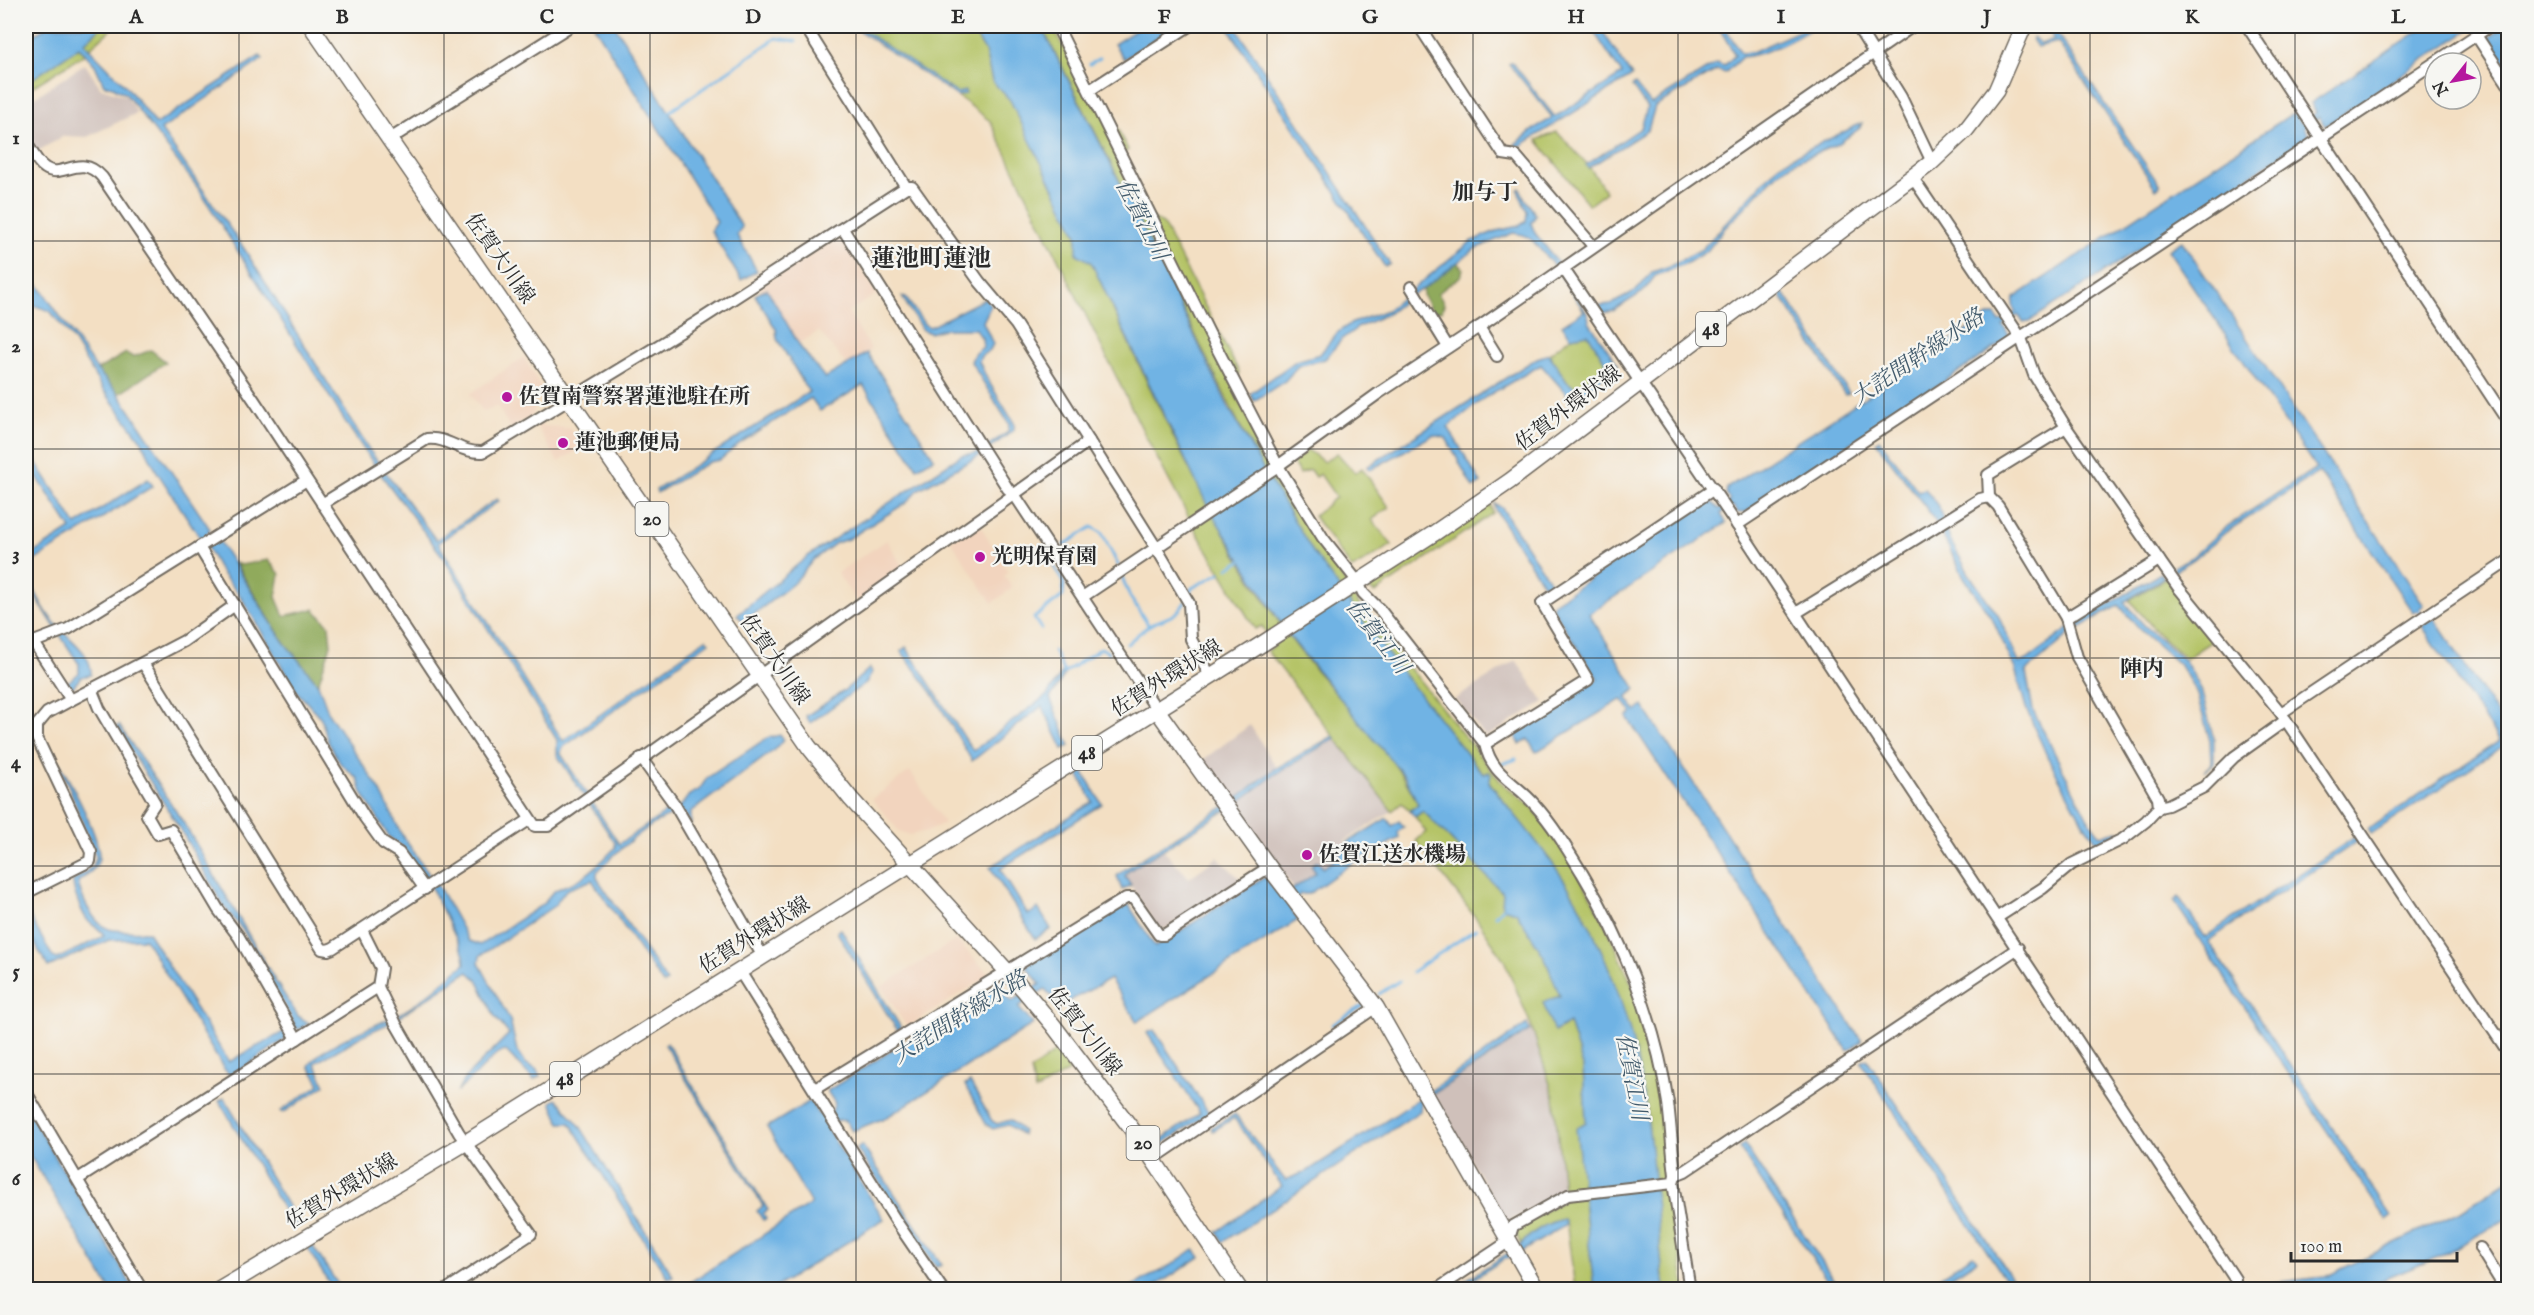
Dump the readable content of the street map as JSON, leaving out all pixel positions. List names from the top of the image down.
{
  "streets": {
    "main road": [
      "佐賀大川線",
      "48",
      "佐賀外環状線",
      "20"
    ]
  },
  "crossings": [
    ["佐賀大川線", "佐賀外環状線"]
  ],
  "districts": ["加与丁", "蓮池町蓮池", "陣内"],
  "water": ["佐賀江川", "大詫間幹線水路"],
  "places": [
    "佐賀南警察署蓮池駐在所",
    "蓮池郵便局",
    "光明保育園",
    "佐賀江送水機場"
  ],
  "scale_bar": "100 m",
  "north": "bottom left",
  "grid": {
    "columns": [
      "A",
      "B",
      "C",
      "D",
      "E",
      "F",
      "G",
      "H",
      "I",
      "J",
      "K",
      "L"
    ],
    "rows": [
      "1",
      "2",
      "3",
      "4",
      "5",
      "6"
    ]
  }
}
